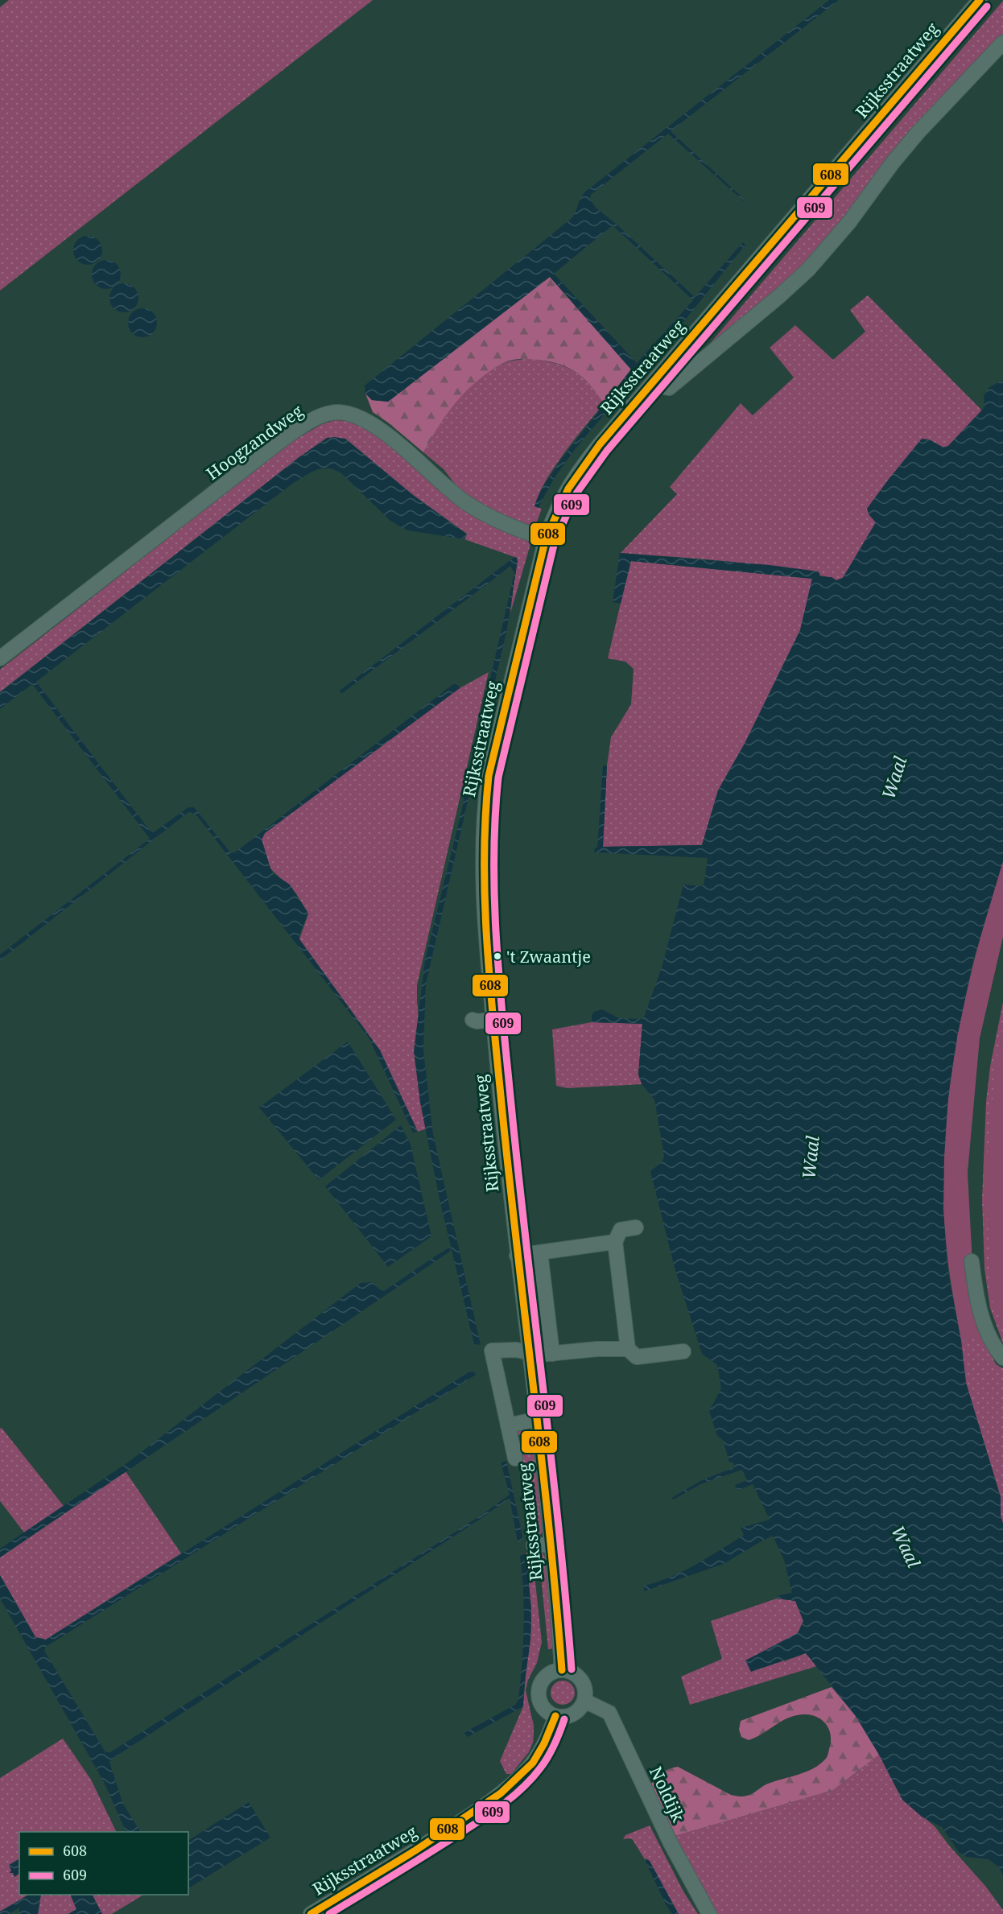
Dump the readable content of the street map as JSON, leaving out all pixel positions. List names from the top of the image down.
{
  "streets": {
    "street": ["Rijksstraatweg", "Hoogzandweg", "Noldijk"]
  },
  "crossings": [
    ["Rijksstraatweg", "Hoogzandweg"],
    ["Rijksstraatweg", "Noldijk"]
  ],
  "water": ["Waal"],
  "places": ["'t Zwaantje"],
  "lines": ["transit line 608", "transit line 609"],
  "legend": ["608", "609"]
}
